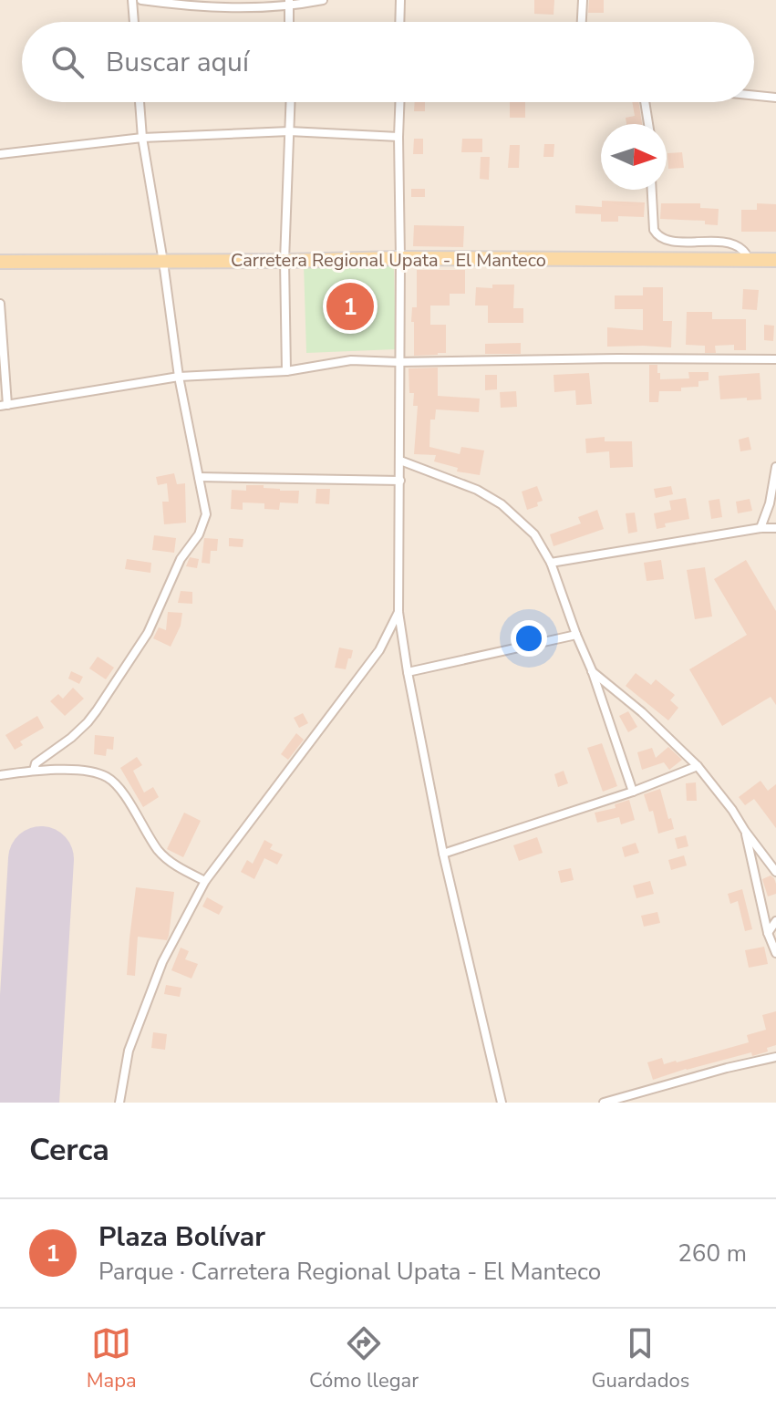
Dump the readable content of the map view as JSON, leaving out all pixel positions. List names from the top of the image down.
{
  "streets": {
    "main road": ["Carretera Regional Upata - El Manteco"]
  },
  "north": "right",
  "page": {
    "search": "Buscar aquí",
    "pins": "1",
    "heading": "Cerca",
    "list": [
      {
        "mark": "1",
        "name": "Plaza Bolívar",
        "note": "Parque · Carretera Regional Upata - El Manteco",
        "value": "260 m"
      }
    ],
    "nav": ["Mapa", "Cómo llegar", "Guardados"]
  }
}
